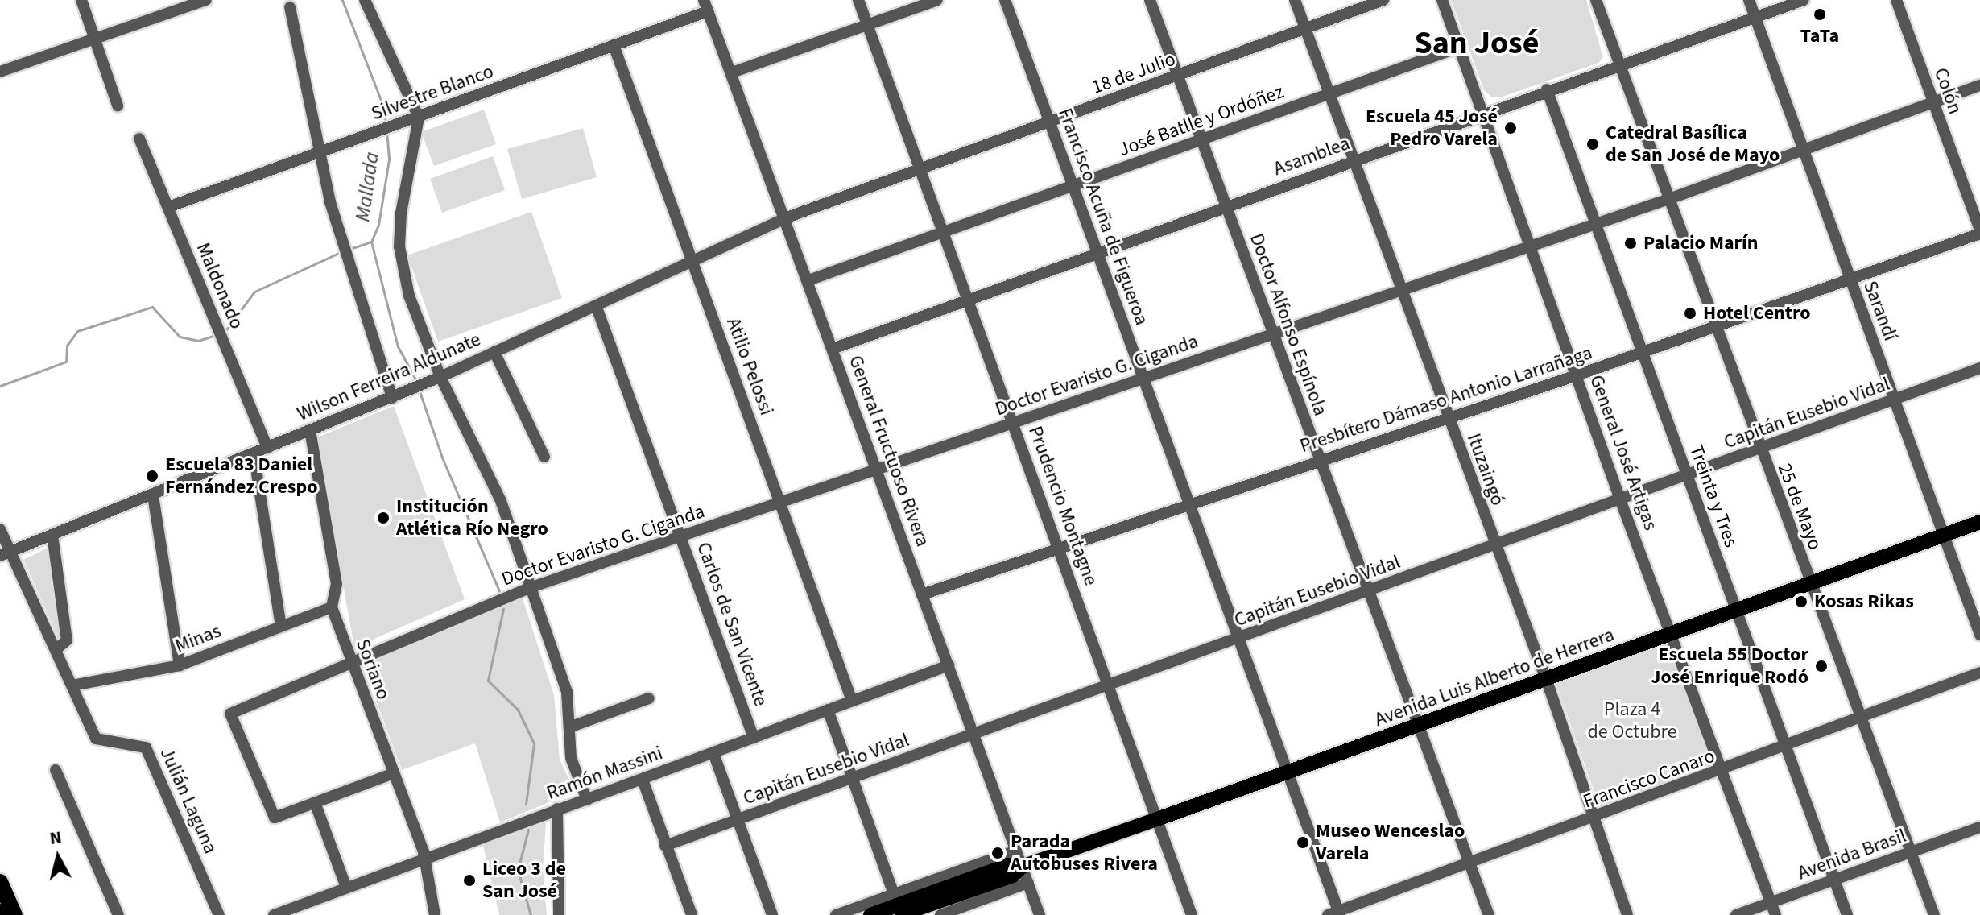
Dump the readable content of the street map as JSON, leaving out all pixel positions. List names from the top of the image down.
{
  "streets": {
    "main road": ["Avenida Luis Alberto de Herrera"],
    "street": [
      "18 de Julio",
      "Colón",
      "Silvestre Blanco",
      "José Batlle y Ordóñez",
      "Asamblea",
      "Francisco Acuña de Figueroa",
      "Maldonado",
      "Sarandí",
      "Doctor Alfonso Espínola",
      "Atilio Pelossi",
      "Doctor Evaristo G. Ciganda",
      "Wilson Ferreira Aldunate",
      "Presbítero Dámaso Antonio Larrañaga",
      "Capitán Eusebio Vidal",
      "General Fructuoso Rivera",
      "General José Artigas",
      "Ituzaingó",
      "Treinta y Tres",
      "Prudencio Montagne",
      "25 de Mayo",
      "Carlos de San Vicente",
      "Minas",
      "Soriano",
      "Ramón Massini",
      "Francisco Canaro",
      "Julián Laguna",
      "Avenida Brasil"
    ]
  },
  "crossings": [
    ["18 de Julio", "Francisco Acuña de Figueroa"],
    ["18 de Julio", "Doctor Alfonso Espínola"],
    ["18 de Julio", "Wilson Ferreira Aldunate"],
    ["18 de Julio", "General Fructuoso Rivera"],
    ["18 de Julio", "Ituzaingó"],
    ["18 de Julio", "Prudencio Montagne"],
    ["Colón", "Doctor Evaristo G. Ciganda"],
    ["Colón", "Presbítero Dámaso Antonio Larrañaga"],
    ["Silvestre Blanco", "Maldonado"],
    ["Silvestre Blanco", "Atilio Pelossi"],
    ["Silvestre Blanco", "General Fructuoso Rivera"],
    ["José Batlle y Ordóñez", "Francisco Acuña de Figueroa"],
    ["José Batlle y Ordóñez", "Doctor Alfonso Espínola"],
    ["José Batlle y Ordóñez", "General Fructuoso Rivera"],
    ["José Batlle y Ordóñez", "General José Artigas"],
    ["José Batlle y Ordóñez", "Ituzaingó"],
    ["José Batlle y Ordóñez", "Prudencio Montagne"],
    ["Asamblea", "Francisco Acuña de Figueroa"],
    ["Asamblea", "Sarandí"],
    ["Asamblea", "Doctor Alfonso Espínola"],
    ["Asamblea", "General Fructuoso Rivera"],
    ["Asamblea", "General José Artigas"],
    ["Asamblea", "Ituzaingó"],
    ["Asamblea", "Treinta y Tres"],
    ["Asamblea", "Prudencio Montagne"],
    ["Asamblea", "25 de Mayo"],
    ["Francisco Acuña de Figueroa", "Doctor Evaristo G. Ciganda"],
    ["Francisco Acuña de Figueroa", "Presbítero Dámaso Antonio Larrañaga"],
    ["Francisco Acuña de Figueroa", "Capitán Eusebio Vidal"],
    ["Francisco Acuña de Figueroa", "Avenida Luis Alberto de Herrera"],
    ["Francisco Acuña de Figueroa", "Francisco Canaro"],
    ["Maldonado", "Wilson Ferreira Aldunate"],
    ["Sarandí", "Doctor Evaristo G. Ciganda"],
    ["Sarandí", "Presbítero Dámaso Antonio Larrañaga"],
    ["Sarandí", "Capitán Eusebio Vidal"],
    ["Sarandí", "Avenida Luis Alberto de Herrera"],
    ["Doctor Alfonso Espínola", "Doctor Evaristo G. Ciganda"],
    ["Doctor Alfonso Espínola", "Presbítero Dámaso Antonio Larrañaga"],
    ["Doctor Alfonso Espínola", "Capitán Eusebio Vidal"],
    ["Doctor Alfonso Espínola", "Avenida Luis Alberto de Herrera"],
    ["Doctor Alfonso Espínola", "Francisco Canaro"],
    ["Atilio Pelossi", "Doctor Evaristo G. Ciganda"],
    ["Atilio Pelossi", "Wilson Ferreira Aldunate"],
    ["Atilio Pelossi", "Ramón Massini"],
    ["Doctor Evaristo G. Ciganda", "General Fructuoso Rivera"],
    ["Doctor Evaristo G. Ciganda", "General José Artigas"],
    ["Doctor Evaristo G. Ciganda", "Ituzaingó"],
    ["Doctor Evaristo G. Ciganda", "Treinta y Tres"],
    ["Doctor Evaristo G. Ciganda", "Prudencio Montagne"],
    ["Doctor Evaristo G. Ciganda", "25 de Mayo"],
    ["Doctor Evaristo G. Ciganda", "Carlos de San Vicente"],
    ["Doctor Evaristo G. Ciganda", "Soriano"],
    ["Wilson Ferreira Aldunate", "General Fructuoso Rivera"],
    ["Wilson Ferreira Aldunate", "Carlos de San Vicente"],
    ["Wilson Ferreira Aldunate", "Soriano"],
    ["Presbítero Dámaso Antonio Larrañaga", "General Fructuoso Rivera"],
    ["Presbítero Dámaso Antonio Larrañaga", "General José Artigas"],
    ["Presbítero Dámaso Antonio Larrañaga", "Ituzaingó"],
    ["Presbítero Dámaso Antonio Larrañaga", "Treinta y Tres"],
    ["Presbítero Dámaso Antonio Larrañaga", "Prudencio Montagne"],
    ["Presbítero Dámaso Antonio Larrañaga", "25 de Mayo"],
    ["Capitán Eusebio Vidal", "General Fructuoso Rivera"],
    ["Capitán Eusebio Vidal", "General José Artigas"],
    ["Capitán Eusebio Vidal", "Ituzaingó"],
    ["Capitán Eusebio Vidal", "Treinta y Tres"],
    ["Capitán Eusebio Vidal", "Prudencio Montagne"],
    ["Capitán Eusebio Vidal", "25 de Mayo"],
    ["General Fructuoso Rivera", "Avenida Luis Alberto de Herrera"],
    ["General Fructuoso Rivera", "Ramón Massini"],
    ["General José Artigas", "Avenida Luis Alberto de Herrera"],
    ["General José Artigas", "Francisco Canaro"],
    ["General José Artigas", "Avenida Brasil"],
    ["Ituzaingó", "Avenida Luis Alberto de Herrera"],
    ["Ituzaingó", "Francisco Canaro"],
    ["Treinta y Tres", "Avenida Luis Alberto de Herrera"],
    ["Treinta y Tres", "Francisco Canaro"],
    ["Treinta y Tres", "Avenida Brasil"],
    ["Prudencio Montagne", "Avenida Luis Alberto de Herrera"],
    ["25 de Mayo", "Avenida Luis Alberto de Herrera"],
    ["25 de Mayo", "Francisco Canaro"],
    ["25 de Mayo", "Avenida Brasil"],
    ["Carlos de San Vicente", "Ramón Massini"],
    ["Minas", "Soriano"],
    ["Minas", "Julián Laguna"],
    ["Soriano", "Ramón Massini"]
  ],
  "districts": ["San José"],
  "water": ["Mallada"],
  "parks": ["Plaza 4 de Octubre"],
  "places": [
    "TaTa",
    "Escuela 45 José Pedro Varela",
    "Catedral Basílica de San José de Mayo",
    "Palacio Marín",
    "Hotel Centro",
    "Escuela 83 Daniel Fernández Crespo",
    "Institución Atlética Río Negro",
    "Kosas Rikas",
    "Escuela 55 Doctor José Enrique Rodó",
    "Museo Wenceslao Varela",
    "Parada Autobuses Rivera",
    "Liceo 3 de San José"
  ],
  "north": "top"
}
